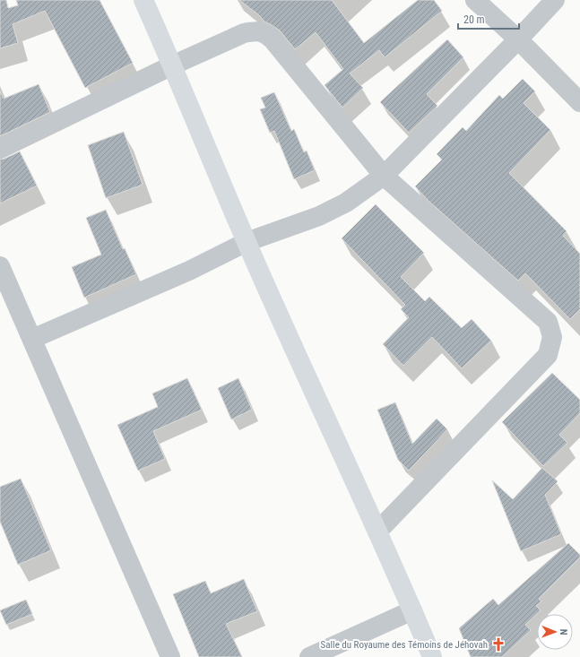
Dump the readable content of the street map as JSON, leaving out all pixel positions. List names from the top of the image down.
{
  "places": {
    "church": ["Salle du Royaume des Témoins de Jéhovah"]
  },
  "scale_bar": "20 m",
  "north": "right"
}
